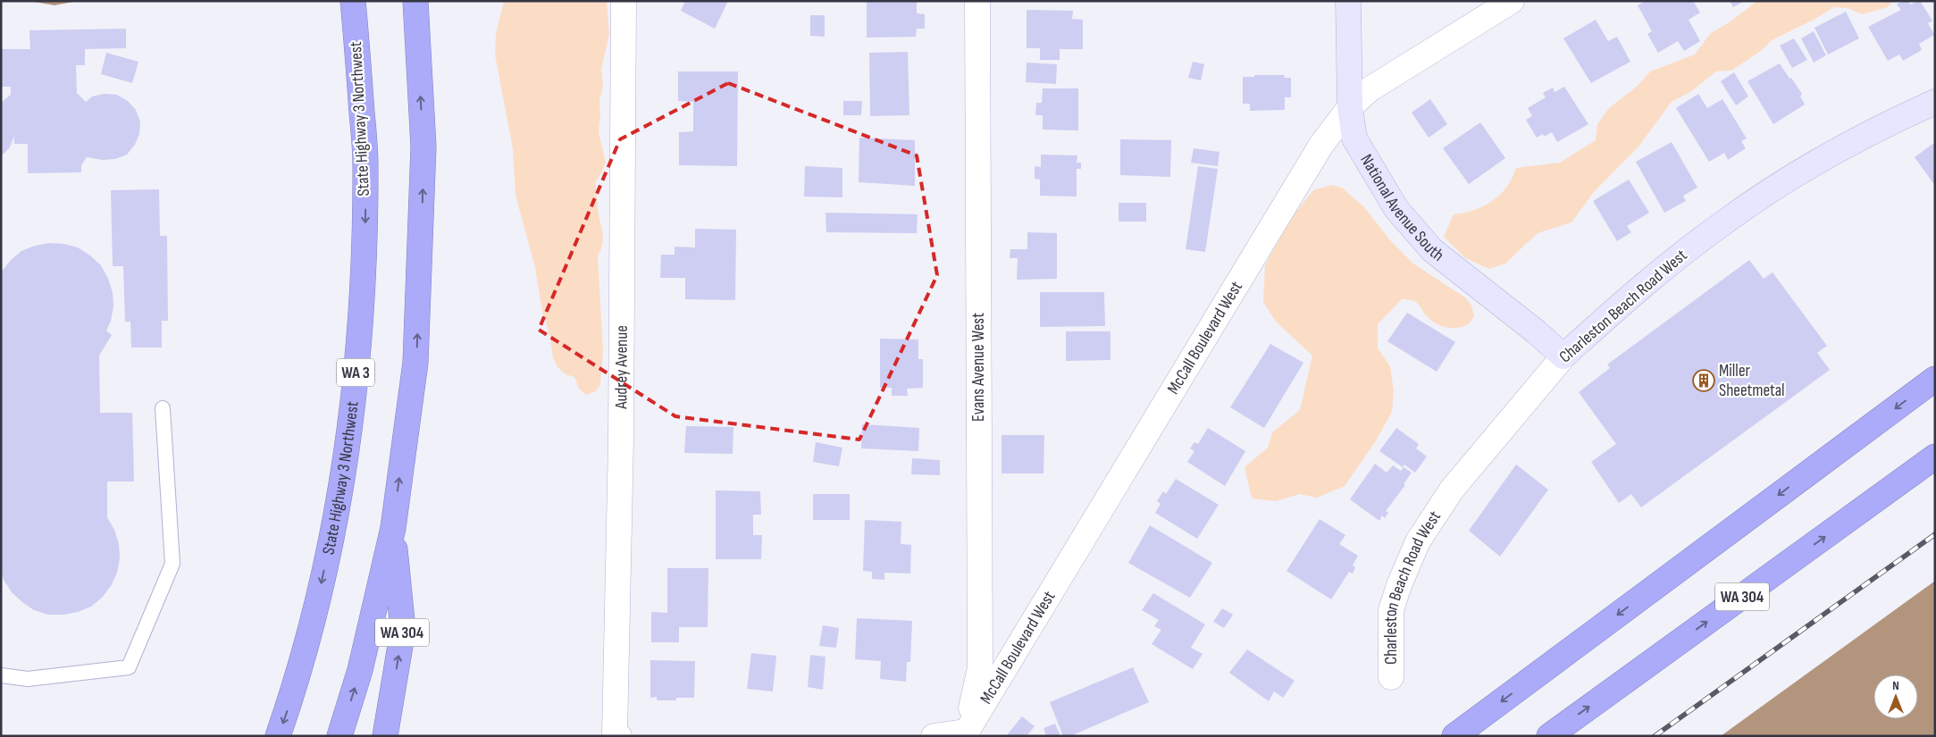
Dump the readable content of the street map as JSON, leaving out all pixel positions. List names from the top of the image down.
{
  "streets": {
    "highway": ["State Highway 3 Northwest", "WA 3", "WA 304"],
    "main road": ["National Avenue South", "Charleston Beach Road West"],
    "street": ["McCall Boulevard West", "Audrey Avenue", "Evans Avenue West"]
  },
  "crossings": [
    ["National Avenue South", "Charleston Beach Road West"],
    ["National Avenue South", "McCall Boulevard West"],
    ["McCall Boulevard West", "Evans Avenue West"]
  ],
  "places": {
    "building": ["Miller Sheetmetal"]
  },
  "north": "top"
}
